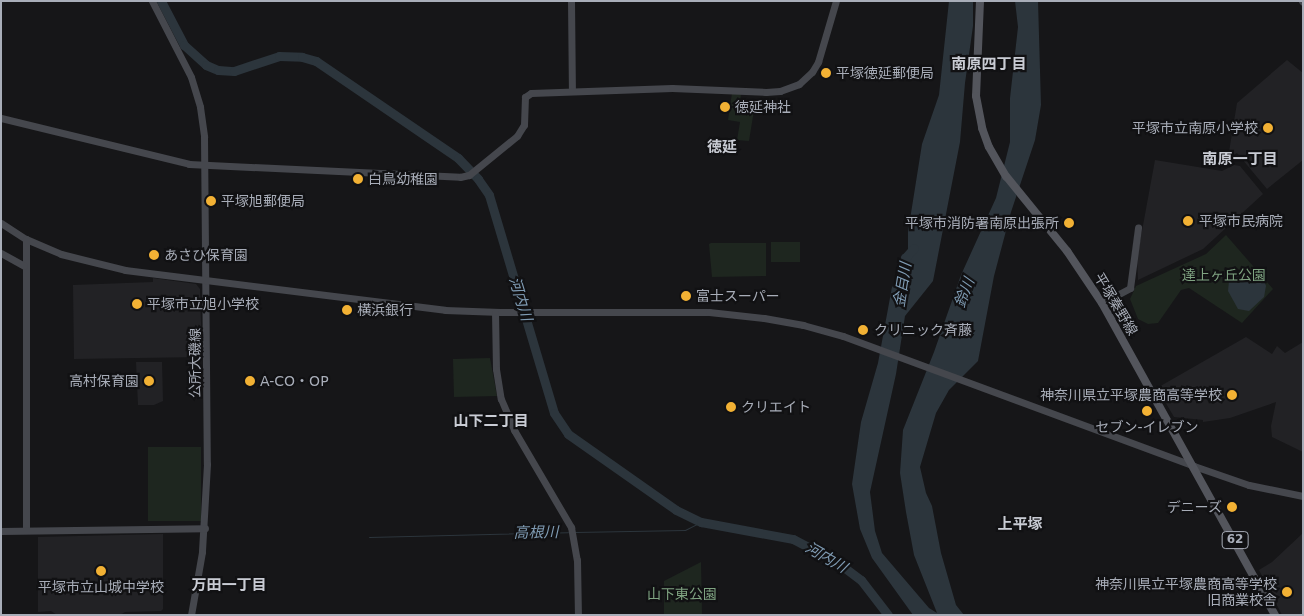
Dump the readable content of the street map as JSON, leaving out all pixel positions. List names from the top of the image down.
{
  "streets": {
    "main road": ["平塚秦野線", "62"],
    "street": ["公所大磯線"]
  },
  "districts": [
    "南原四丁目",
    "徳延",
    "南原一丁目",
    "山下二丁目",
    "上平塚",
    "万田一丁目"
  ],
  "water": [
    "金目川",
    "鈴川",
    "河内川",
    "高根川"
  ],
  "parks": ["達上ヶ丘公園", "山下東公園"],
  "places": [
    "平塚徳延郵便局",
    "徳延神社",
    "平塚市立南原小学校",
    "白鳥幼稚園",
    "平塚旭郵便局",
    "平塚市民病院",
    "平塚市消防署南原出張所",
    "あさひ保育園",
    "富士スーパー",
    "平塚市立旭小学校",
    "横浜銀行",
    "クリニック斉藤",
    "高村保育園",
    "A-CO・OP",
    "神奈川県立平塚農商高等学校",
    "クリエイト",
    "セブン-イレブン",
    "デニーズ",
    "平塚市立山城中学校",
    "神奈川県立平塚農商高等学校 旧商業校舎"
  ]
}
